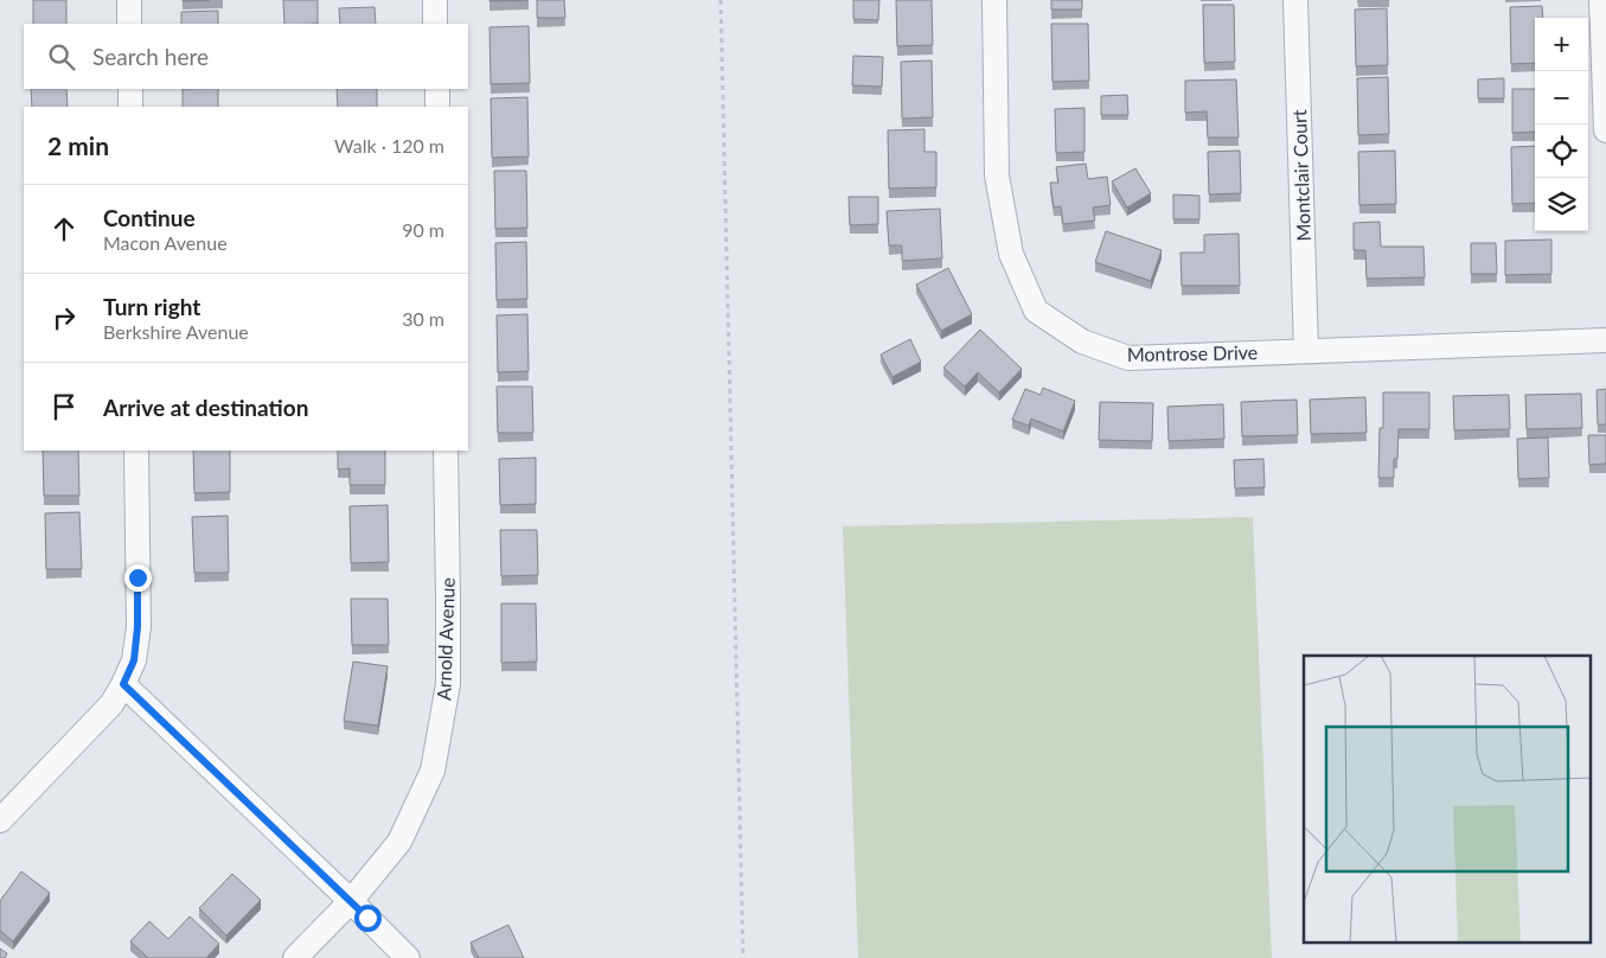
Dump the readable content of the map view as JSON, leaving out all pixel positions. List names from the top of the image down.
{
  "streets": {
    "street": ["Montclair Court", "Montrose Drive", "Arnold Avenue"]
  },
  "crossings": [
    ["Montclair Court", "Montrose Drive"]
  ],
  "page": {
    "map_buttons": ["+", "−"],
    "search": "Search here",
    "heading": ["2 min", "Walk · 120 m"],
    "list": [
      ["Continue", "Macon Avenue", "90 m"],
      ["Turn right", "Berkshire Avenue", "30 m"],
      "Arrive at destination"
    ]
  }
}
